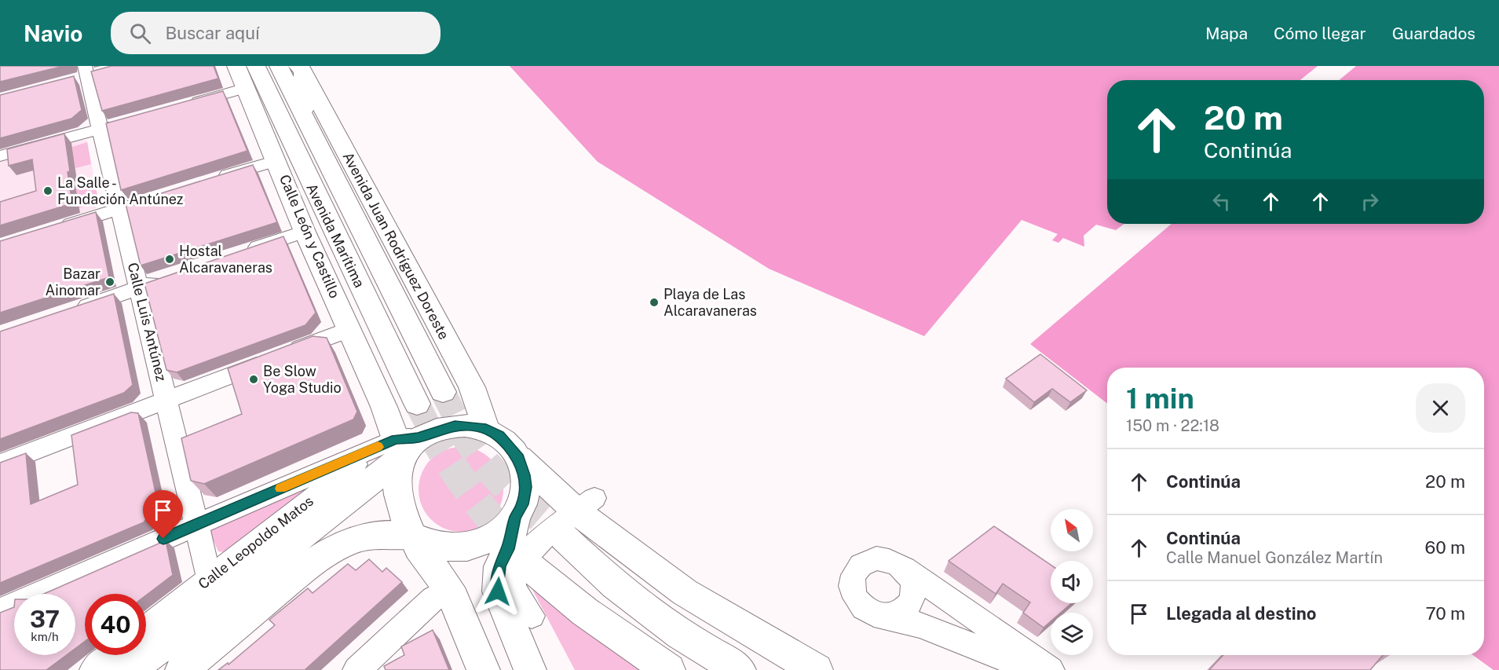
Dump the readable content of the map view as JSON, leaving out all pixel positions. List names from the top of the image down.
{
  "streets": {
    "main road": ["Avenida Marítima", "Calle León y Castillo", "Avenida Juan Rodríguez Doreste"],
    "street": ["Calle Luis Antúnez", "Calle Leopoldo Matos"]
  },
  "crossings": [
    ["Avenida Marítima", "Calle León y Castillo"],
    ["Calle León y Castillo", "Avenida Juan Rodríguez Doreste"],
    ["Calle León y Castillo", "Calle Leopoldo Matos"],
    ["Avenida Juan Rodríguez Doreste", "Calle Leopoldo Matos"],
    ["Calle Luis Antúnez", "Calle Leopoldo Matos"]
  ],
  "places": [
    "La Salle - Fundación Antúnez",
    "Hostal Alcaravaneras",
    "Bazar Ainomar",
    "Playa de Las Alcaravaneras",
    "Be Slow Yoga Studio"
  ],
  "north": "top left",
  "page": {
    "header": "Navio",
    "search": "Buscar aquí",
    "nav": ["Mapa", "Cómo llegar", "Guardados"],
    "turn": ["20 m", "Continúa"],
    "heading": ["1 min", "150 m · 22:18"],
    "list": [
      {
        "name": "Continúa",
        "value": "20 m"
      },
      {
        "name": "Continúa",
        "note": "Calle Manuel González Martín",
        "value": "60 m"
      },
      {
        "name": "Llegada al destino",
        "value": "70 m"
      }
    ],
    "speed": "37 km/h",
    "limit": "40"
  }
}
